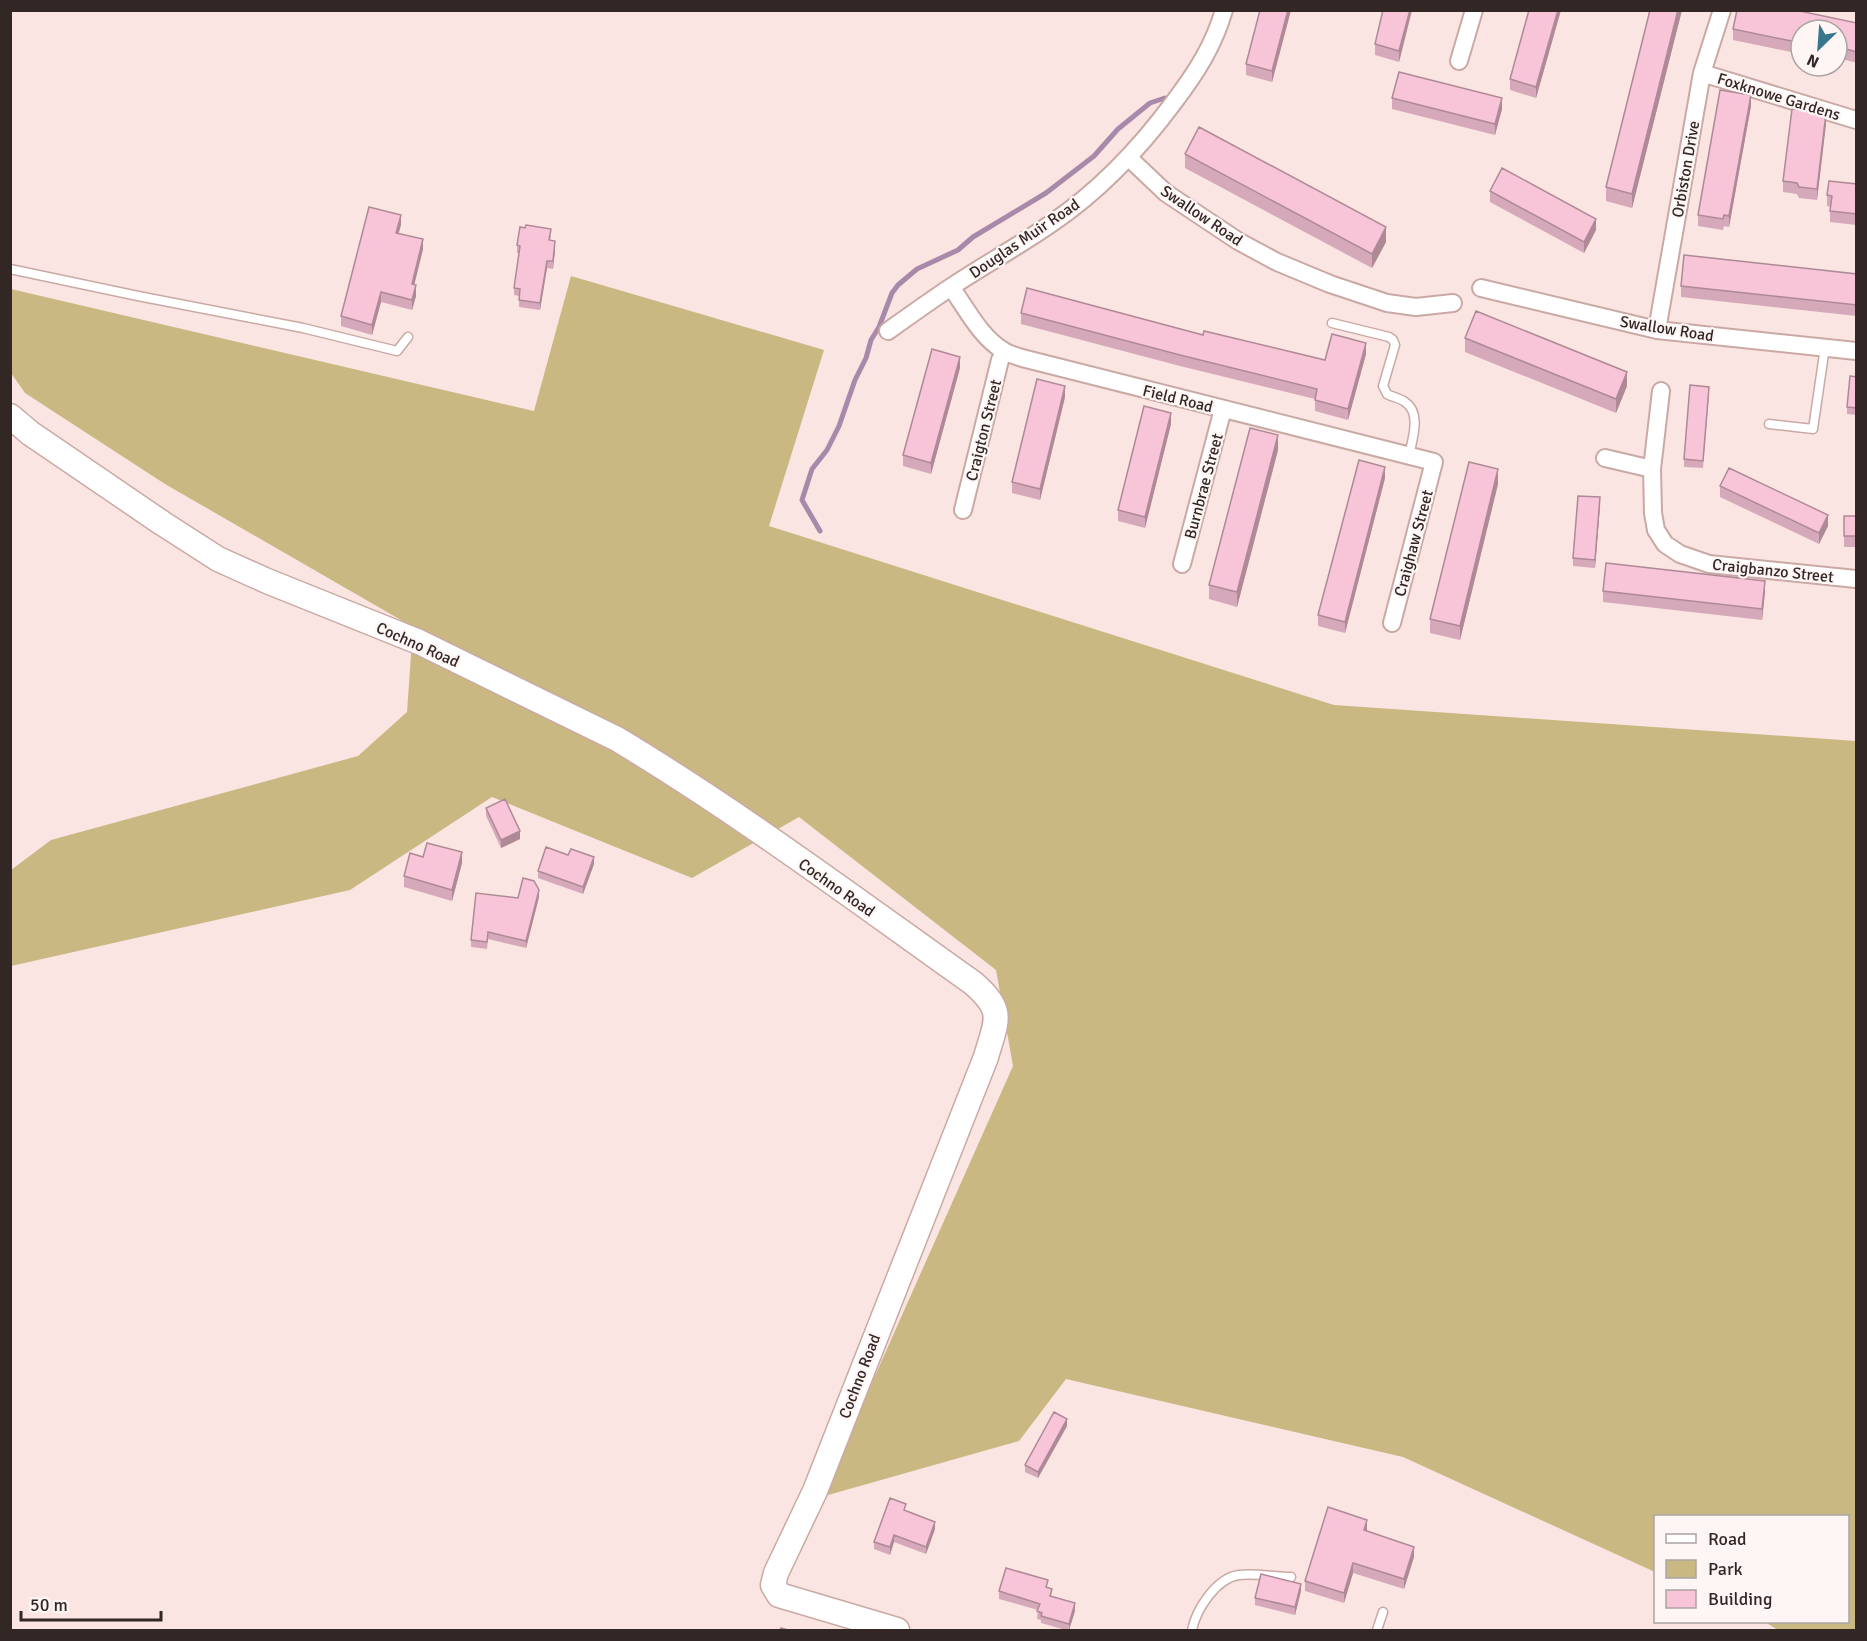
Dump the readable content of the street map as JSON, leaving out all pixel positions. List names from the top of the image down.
{
  "streets": {
    "street": [
      "Foxknowe Gardens",
      "Orbiston Drive",
      "Swallow Road",
      "Douglas Muir Road",
      "Field Road",
      "Craigton Street",
      "Burnbrae Street",
      "Craighaw Street",
      "Craigbanzo Street",
      "Cochno Road"
    ]
  },
  "crossings": [
    ["Foxknowe Gardens", "Orbiston Drive"],
    ["Orbiston Drive", "Swallow Road"],
    ["Swallow Road", "Douglas Muir Road"],
    ["Douglas Muir Road", "Field Road"],
    ["Field Road", "Craigton Street"],
    ["Field Road", "Burnbrae Street"],
    ["Field Road", "Craighaw Street"]
  ],
  "legend": ["Road", "Park", "Building"],
  "scale_bar": "50 m",
  "north": "bottom left"
}
